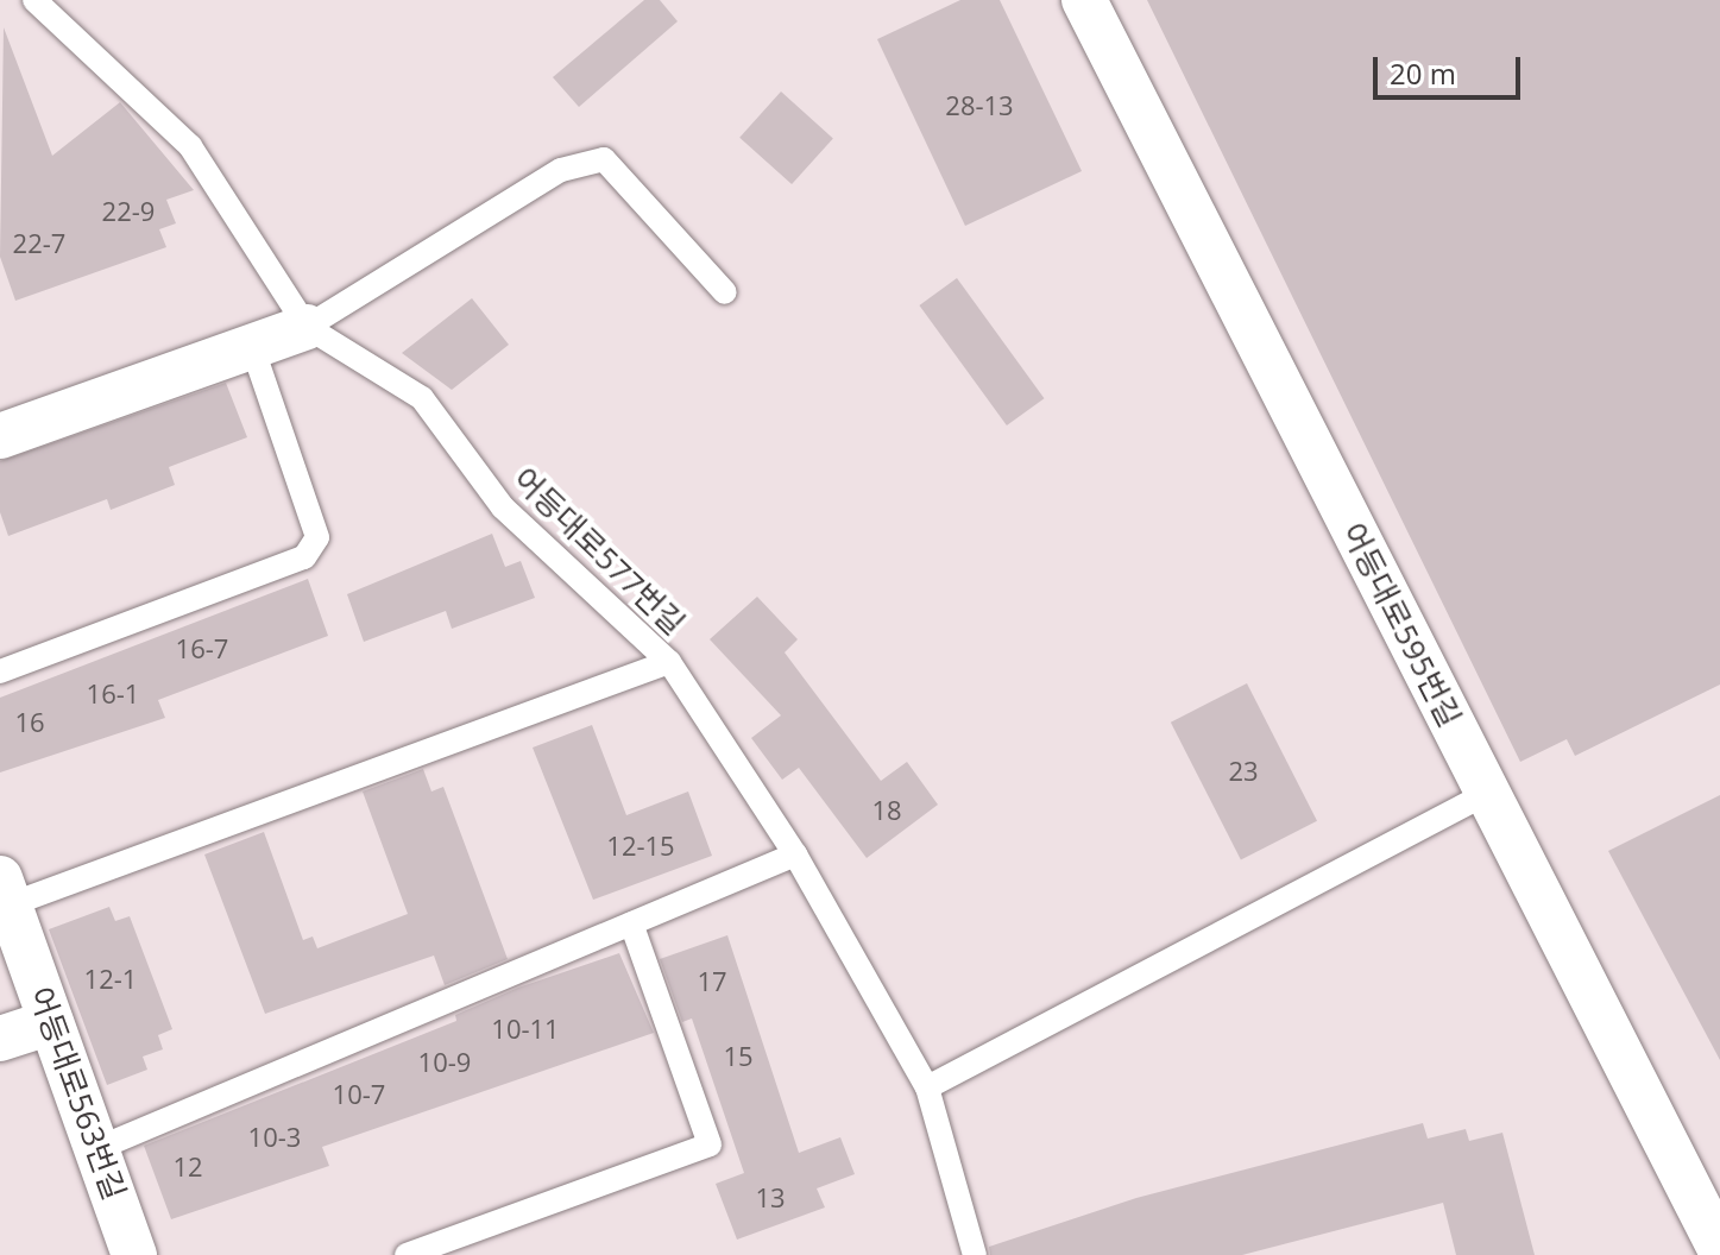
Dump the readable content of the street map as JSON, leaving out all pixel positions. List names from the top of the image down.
{
  "streets": {
    "street": ["어등대로595번길", "어등대로563번길"],
    "lane": ["어등대로577번길"]
  },
  "house_numbers": [
    "28-13",
    "22-9",
    "22-7",
    "16-7",
    "16-1",
    "16",
    "23",
    "18",
    "12-15",
    "12-1",
    "17",
    "10-11",
    "15",
    "10-9",
    "10-7",
    "10-3",
    "12",
    "13"
  ],
  "scale_bar": "20 m"
}
